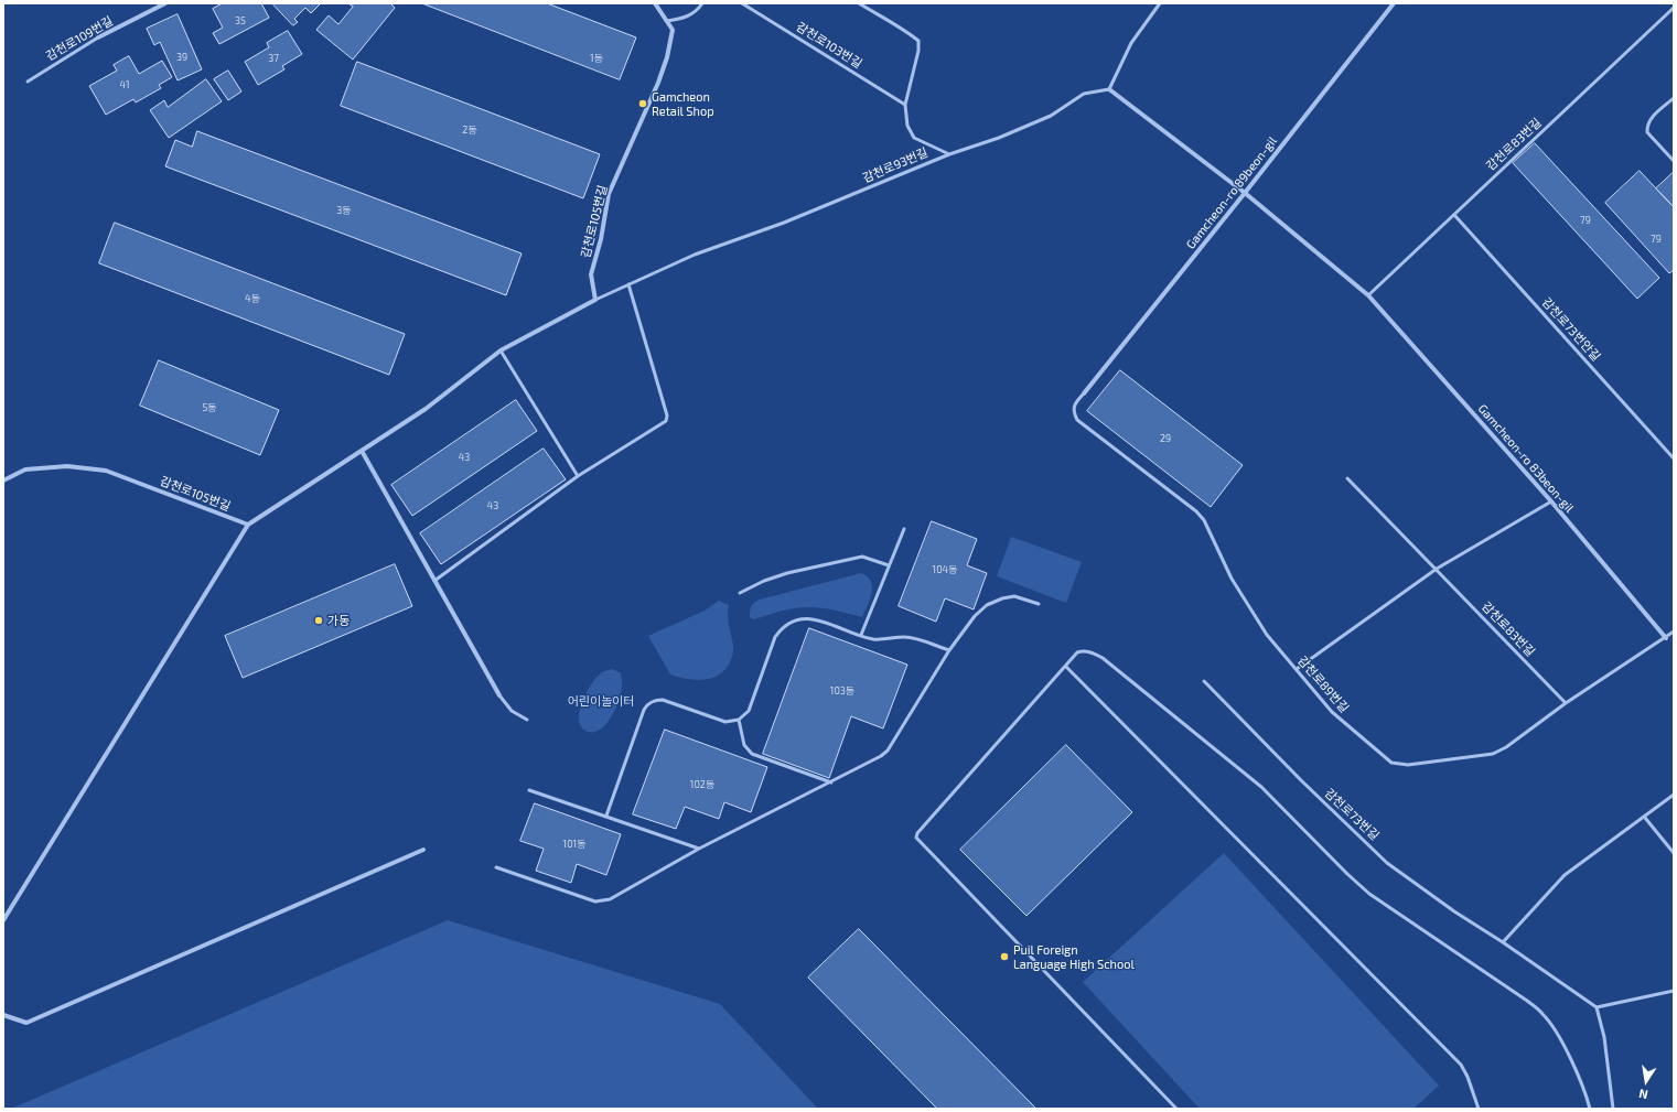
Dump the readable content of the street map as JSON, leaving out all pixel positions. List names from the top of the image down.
{
  "streets": {
    "street": [
      "감천로109번길",
      "Gamcheon-ro 89beon-gil",
      "감천로105번길",
      "Gamcheon-ro 83beon-gil"
    ],
    "lane": [
      "감천로103번길",
      "감천로83번길",
      "감천로93번길",
      "감천로73번안길",
      "감천로89번길",
      "감천로73번길"
    ]
  },
  "crossings": [
    ["감천로83번길", "감천로73번안길"],
    ["감천로83번길", "Gamcheon-ro 83beon-gil"],
    ["감천로83번길", "감천로89번길"],
    ["감천로93번길", "감천로105번길"],
    ["감천로93번길", "Gamcheon-ro 83beon-gil"],
    ["Gamcheon-ro 89beon-gil", "Gamcheon-ro 83beon-gil"],
    ["Gamcheon-ro 89beon-gil", "감천로89번길"],
    ["Gamcheon-ro 83beon-gil", "감천로89번길"]
  ],
  "parks": ["어린이놀이터"],
  "places": ["Gamcheon Retail Shop", "가동", "Puil Foreign Language High School"],
  "house_numbers": [
    "35",
    "39",
    "37",
    "1동",
    "41",
    "2동",
    "3동",
    "79",
    "79",
    "4동",
    "5동",
    "29",
    "43",
    "43",
    "104동",
    "103동",
    "102동",
    "101동"
  ],
  "north": "bottom"
}
